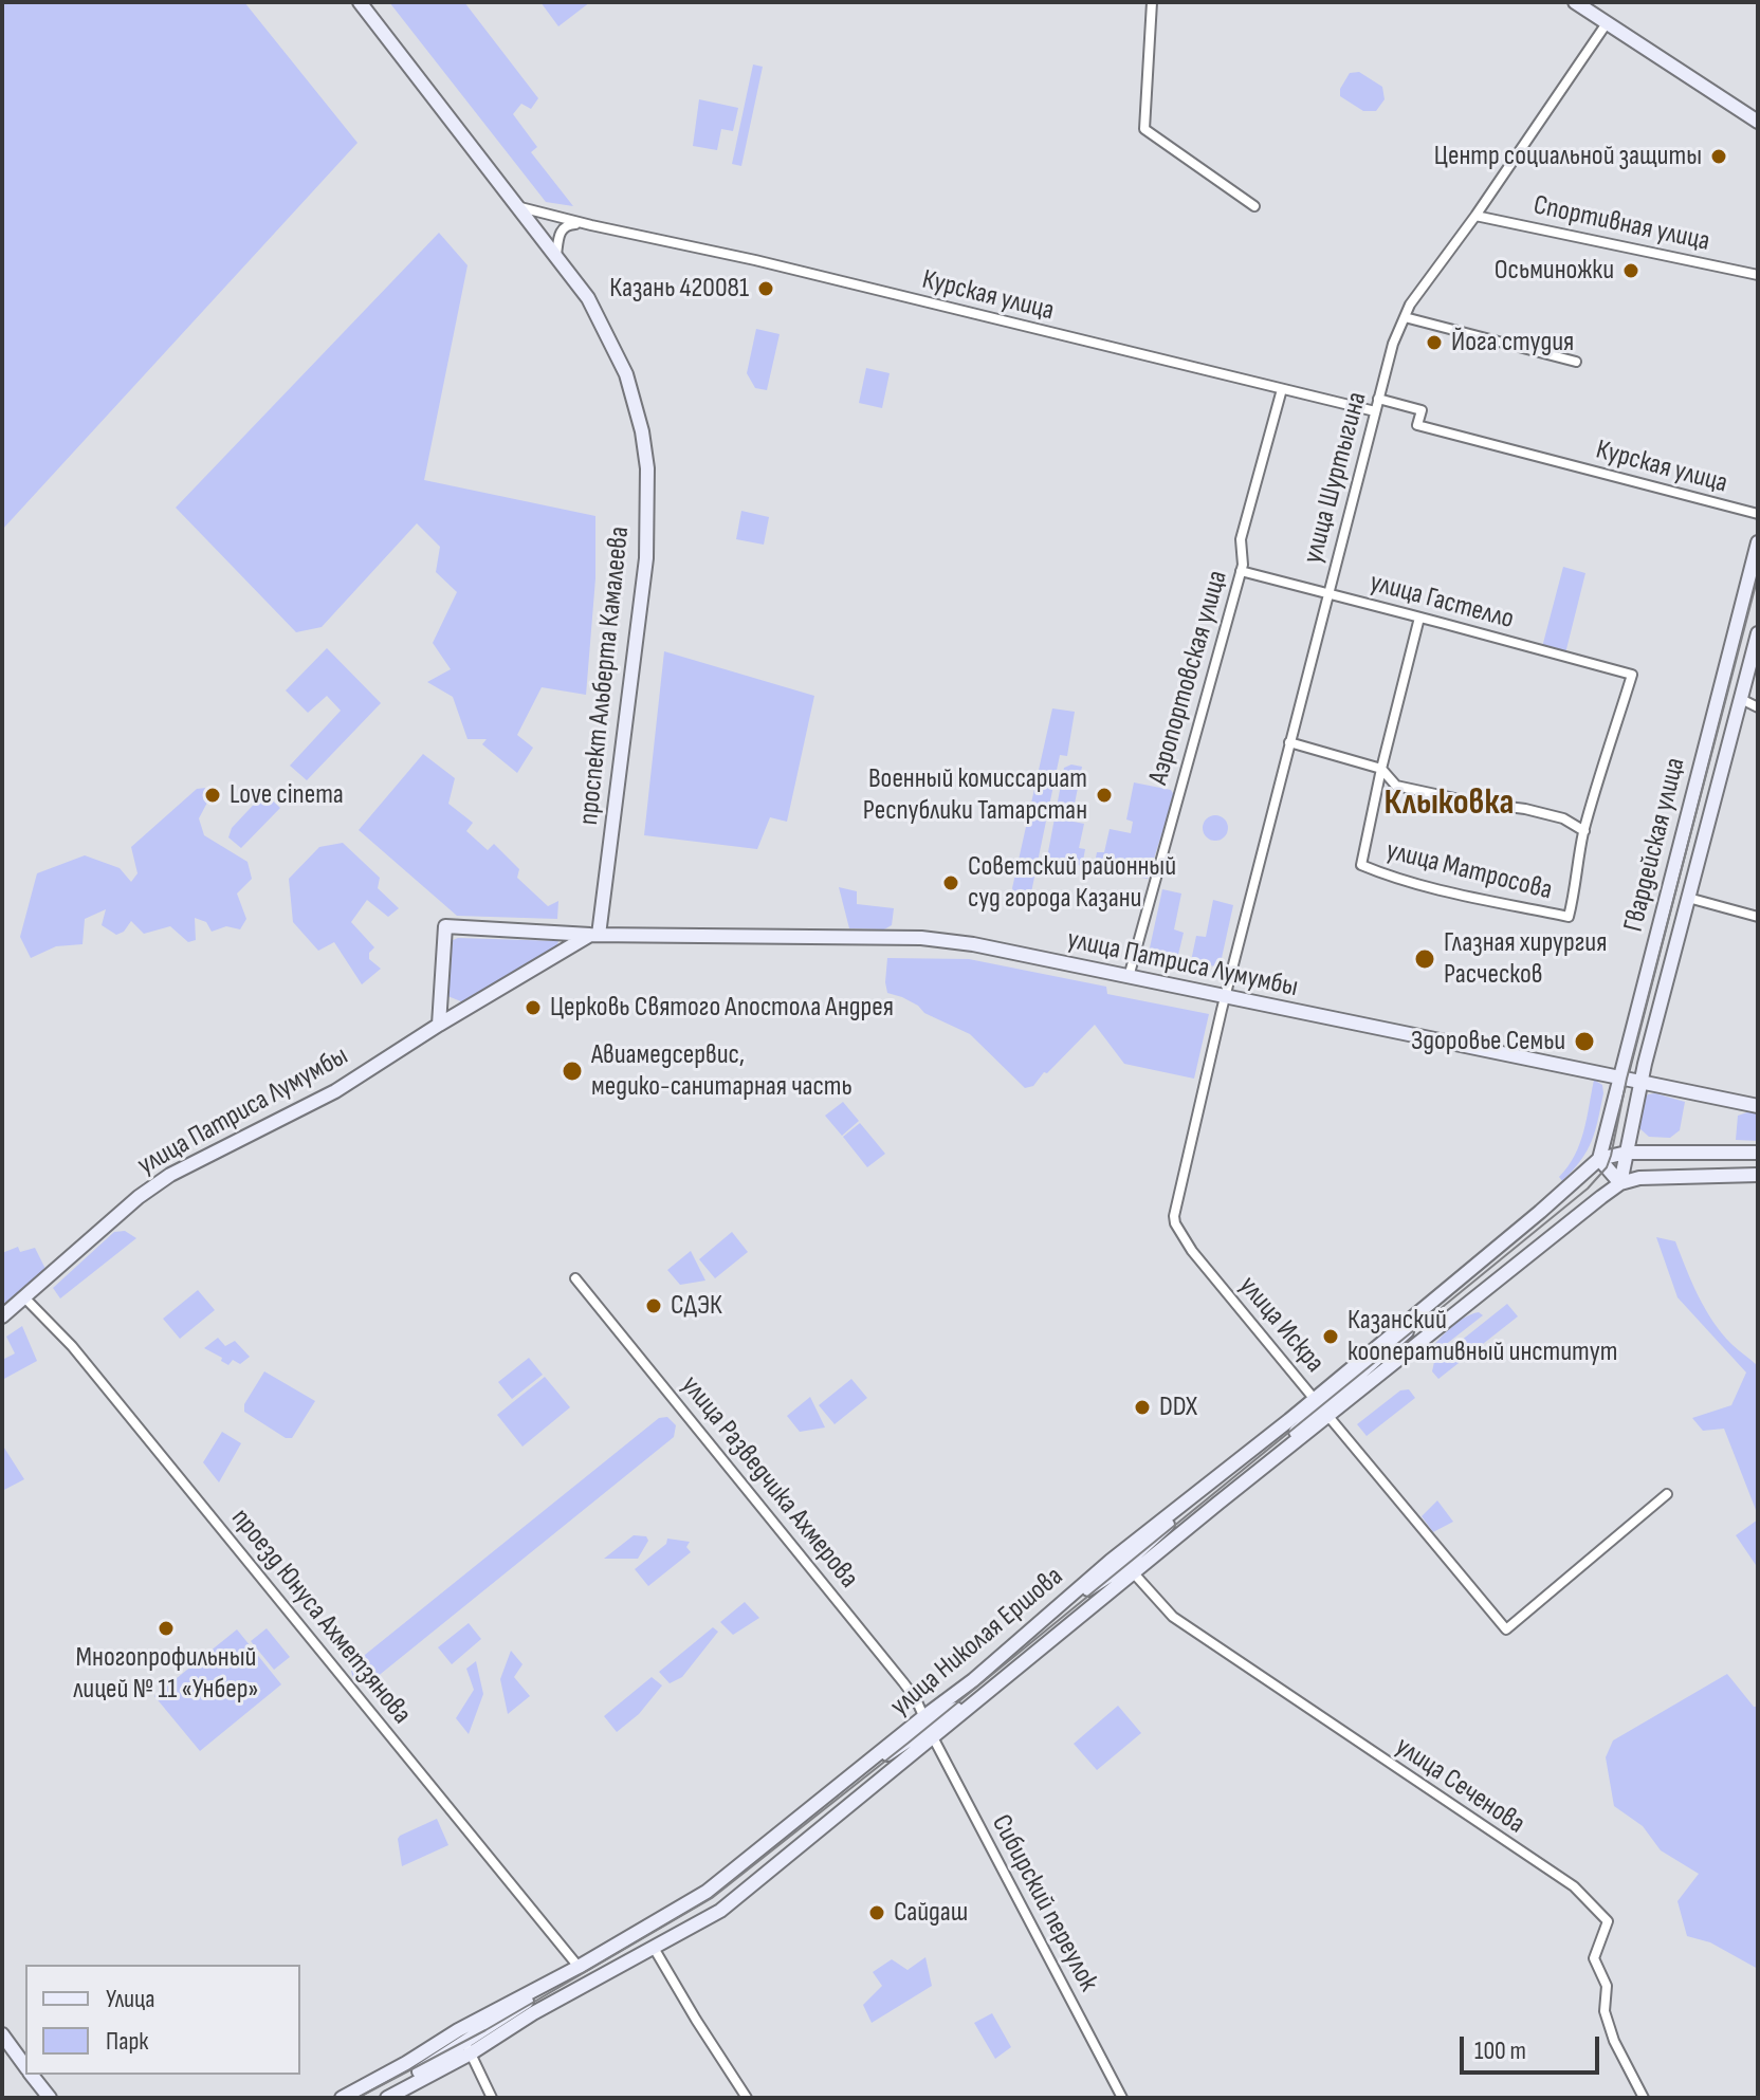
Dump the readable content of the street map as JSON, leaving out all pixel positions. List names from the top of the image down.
{
  "streets": {
    "main road": [
      "проспект Альберта Камалеева",
      "Гвардейская улица",
      "улица Патриса Лумумбы",
      "улица Николая Ершова"
    ],
    "street": [
      "Спортивная улица",
      "Курская улица",
      "улица Шуртыгина",
      "улица Гастелло",
      "Аэропортовская улица",
      "улица Матросова",
      "улица Искра",
      "улица Разведчика Ахмерова",
      "проезд Юнуса Ахметзянова",
      "улица Сеченова",
      "Сибирский переулок"
    ]
  },
  "crossings": [
    ["Спортивная улица", "улица Шуртыгина"],
    ["Курская улица", "улица Шуртыгина"],
    ["Курская улица", "проспект Альберта Камалеева"],
    ["Курская улица", "Аэропортовская улица"],
    ["улица Шуртыгина", "улица Гастелло"],
    ["улица Шуртыгина", "улица Патриса Лумумбы"],
    ["улица Шуртыгина", "улица Искра"],
    ["улица Гастелло", "Аэропортовская улица"],
    ["улица Гастелло", "улица Матросова"],
    ["проспект Альберта Камалеева", "улица Патриса Лумумбы"],
    ["Аэропортовская улица", "улица Патриса Лумумбы"],
    ["Гвардейская улица", "улица Патриса Лумумбы"],
    ["Гвардейская улица", "улица Николая Ершова"],
    ["улица Патриса Лумумбы", "улица Искра"],
    ["улица Патриса Лумумбы", "проезд Юнуса Ахметзянова"],
    ["улица Искра", "улица Николая Ершова"],
    ["улица Разведчика Ахмерова", "улица Николая Ершова"],
    ["улица Разведчика Ахмерова", "Сибирский переулок"],
    ["проезд Юнуса Ахметзянова", "улица Николая Ершова"],
    ["улица Николая Ершова", "улица Сеченова"],
    ["улица Николая Ершова", "Сибирский переулок"]
  ],
  "districts": ["Клыковка"],
  "places": [
    "Центр социальной защиты",
    "Осьминожки",
    "Казань 420081",
    "Йога студия",
    "Love cinema",
    "Военный комиссариат Республики Татарстан",
    "Советский районный суд города Казани",
    "Глазная хирургия Расческов",
    "Церковь Святого Апостола Андрея",
    "Здоровье Семьи",
    "Авиамедсервис, медико-санитарная часть",
    "СДЭК",
    "Казанский кооперативный институт",
    "DDX",
    "Многопрофильный лицей № 11 «Унбер»",
    "Сайдаш"
  ],
  "legend": ["Улица", "Парк"],
  "scale_bar": "100 m"
}
